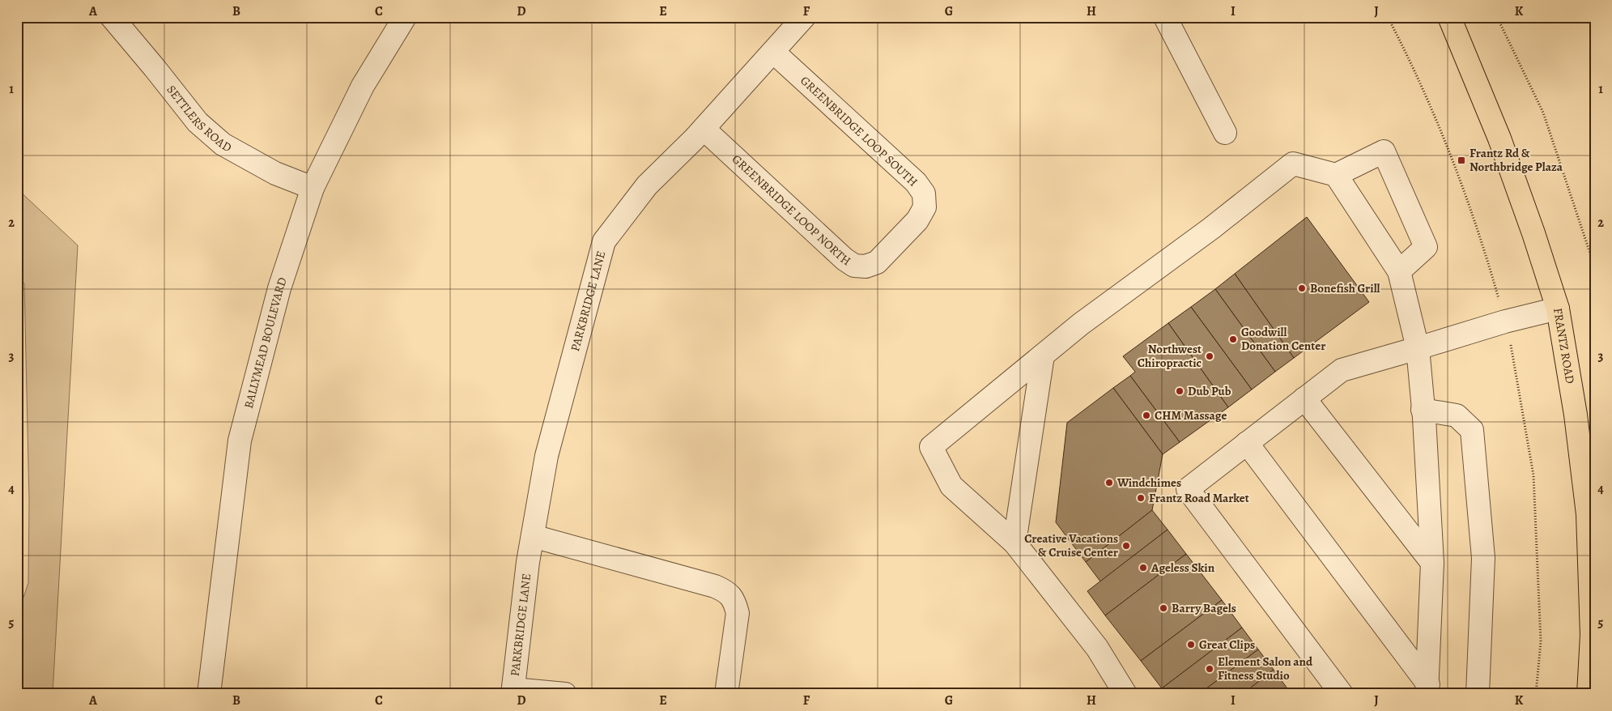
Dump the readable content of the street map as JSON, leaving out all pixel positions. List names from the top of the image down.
{
  "streets": {
    "main road": ["FRANTZ ROAD"],
    "street": [
      "SETTLERS ROAD",
      "GREENBRIDGE LOOP SOUTH",
      "GREENBRIDGE LOOP NORTH",
      "PARKBRIDGE LANE",
      "BALLYMEAD BOULEVARD"
    ]
  },
  "crossings": [
    ["SETTLERS ROAD", "BALLYMEAD BOULEVARD"],
    ["GREENBRIDGE LOOP SOUTH", "GREENBRIDGE LOOP NORTH"],
    ["GREENBRIDGE LOOP SOUTH", "PARKBRIDGE LANE"],
    ["GREENBRIDGE LOOP NORTH", "PARKBRIDGE LANE"]
  ],
  "places": {
    "transit": ["Frantz Rd & Northbridge Plaza"],
    "other": [
      "Bonefish Grill",
      "Goodwill Donation Center",
      "Northwest Chiropractic",
      "Dub Pub",
      "CHM Massage",
      "Windchimes",
      "Frantz Road Market",
      "Creative Vacations & Cruise Center",
      "Ageless Skin",
      "Barry Bagels",
      "Great Clips",
      "Element Salon and Fitness Studio"
    ]
  },
  "grid": {
    "columns": [
      "A",
      "B",
      "C",
      "D",
      "E",
      "F",
      "G",
      "H",
      "I",
      "J",
      "K"
    ],
    "rows": [
      "1",
      "2",
      "3",
      "4",
      "5"
    ]
  }
}
